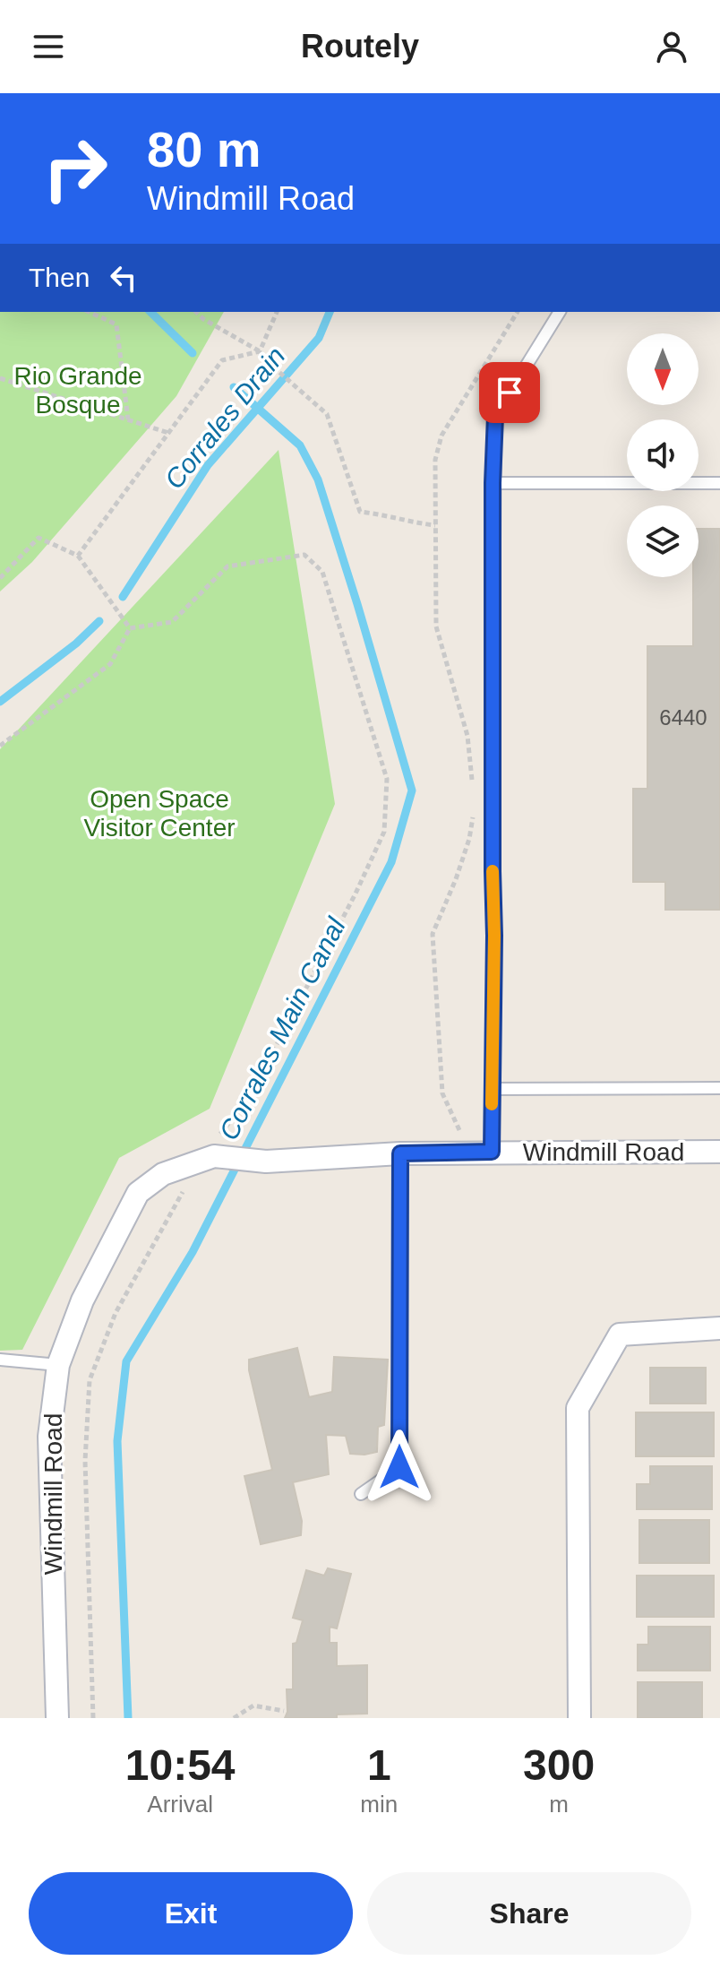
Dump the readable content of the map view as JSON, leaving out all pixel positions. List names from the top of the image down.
{
  "streets": {
    "street": ["Windmill Road"]
  },
  "water": ["Corrales Drain", "Corrales Main Canal"],
  "parks": ["Rio Grande Bosque", "Open Space Visitor Center"],
  "house_numbers": ["6440"],
  "north": "bottom",
  "page": {
    "header": "Routely",
    "turn": ["80 m", "Windmill Road"],
    "then": "Then",
    "eta": [
      "10:54",
      "Arrival",
      "1",
      "min",
      "300",
      "m"
    ],
    "buttons": ["Exit", "Share"]
  }
}
